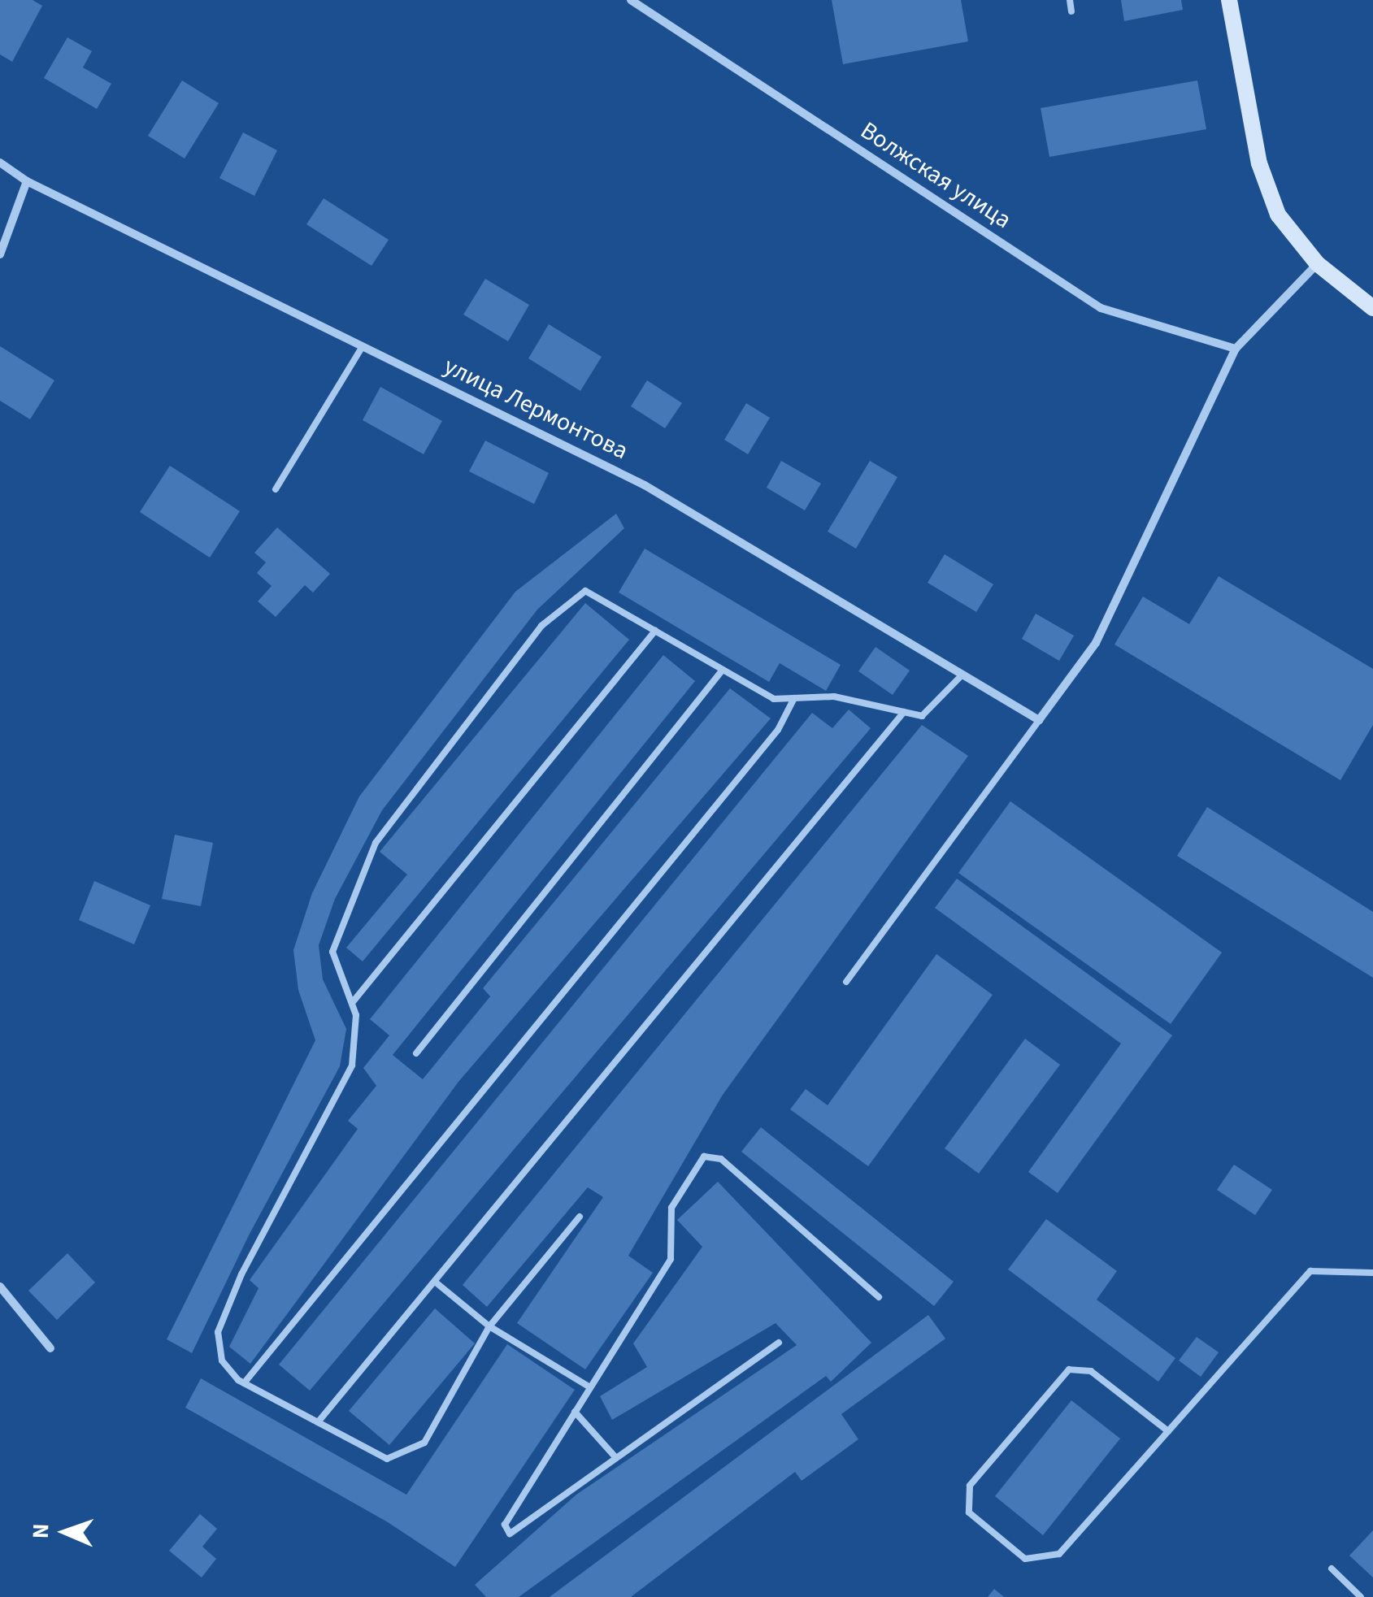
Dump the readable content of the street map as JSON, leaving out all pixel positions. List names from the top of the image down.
{
  "streets": {
    "street": ["Волжская улица", "улица Лермонтова"]
  },
  "north": "left"
}
